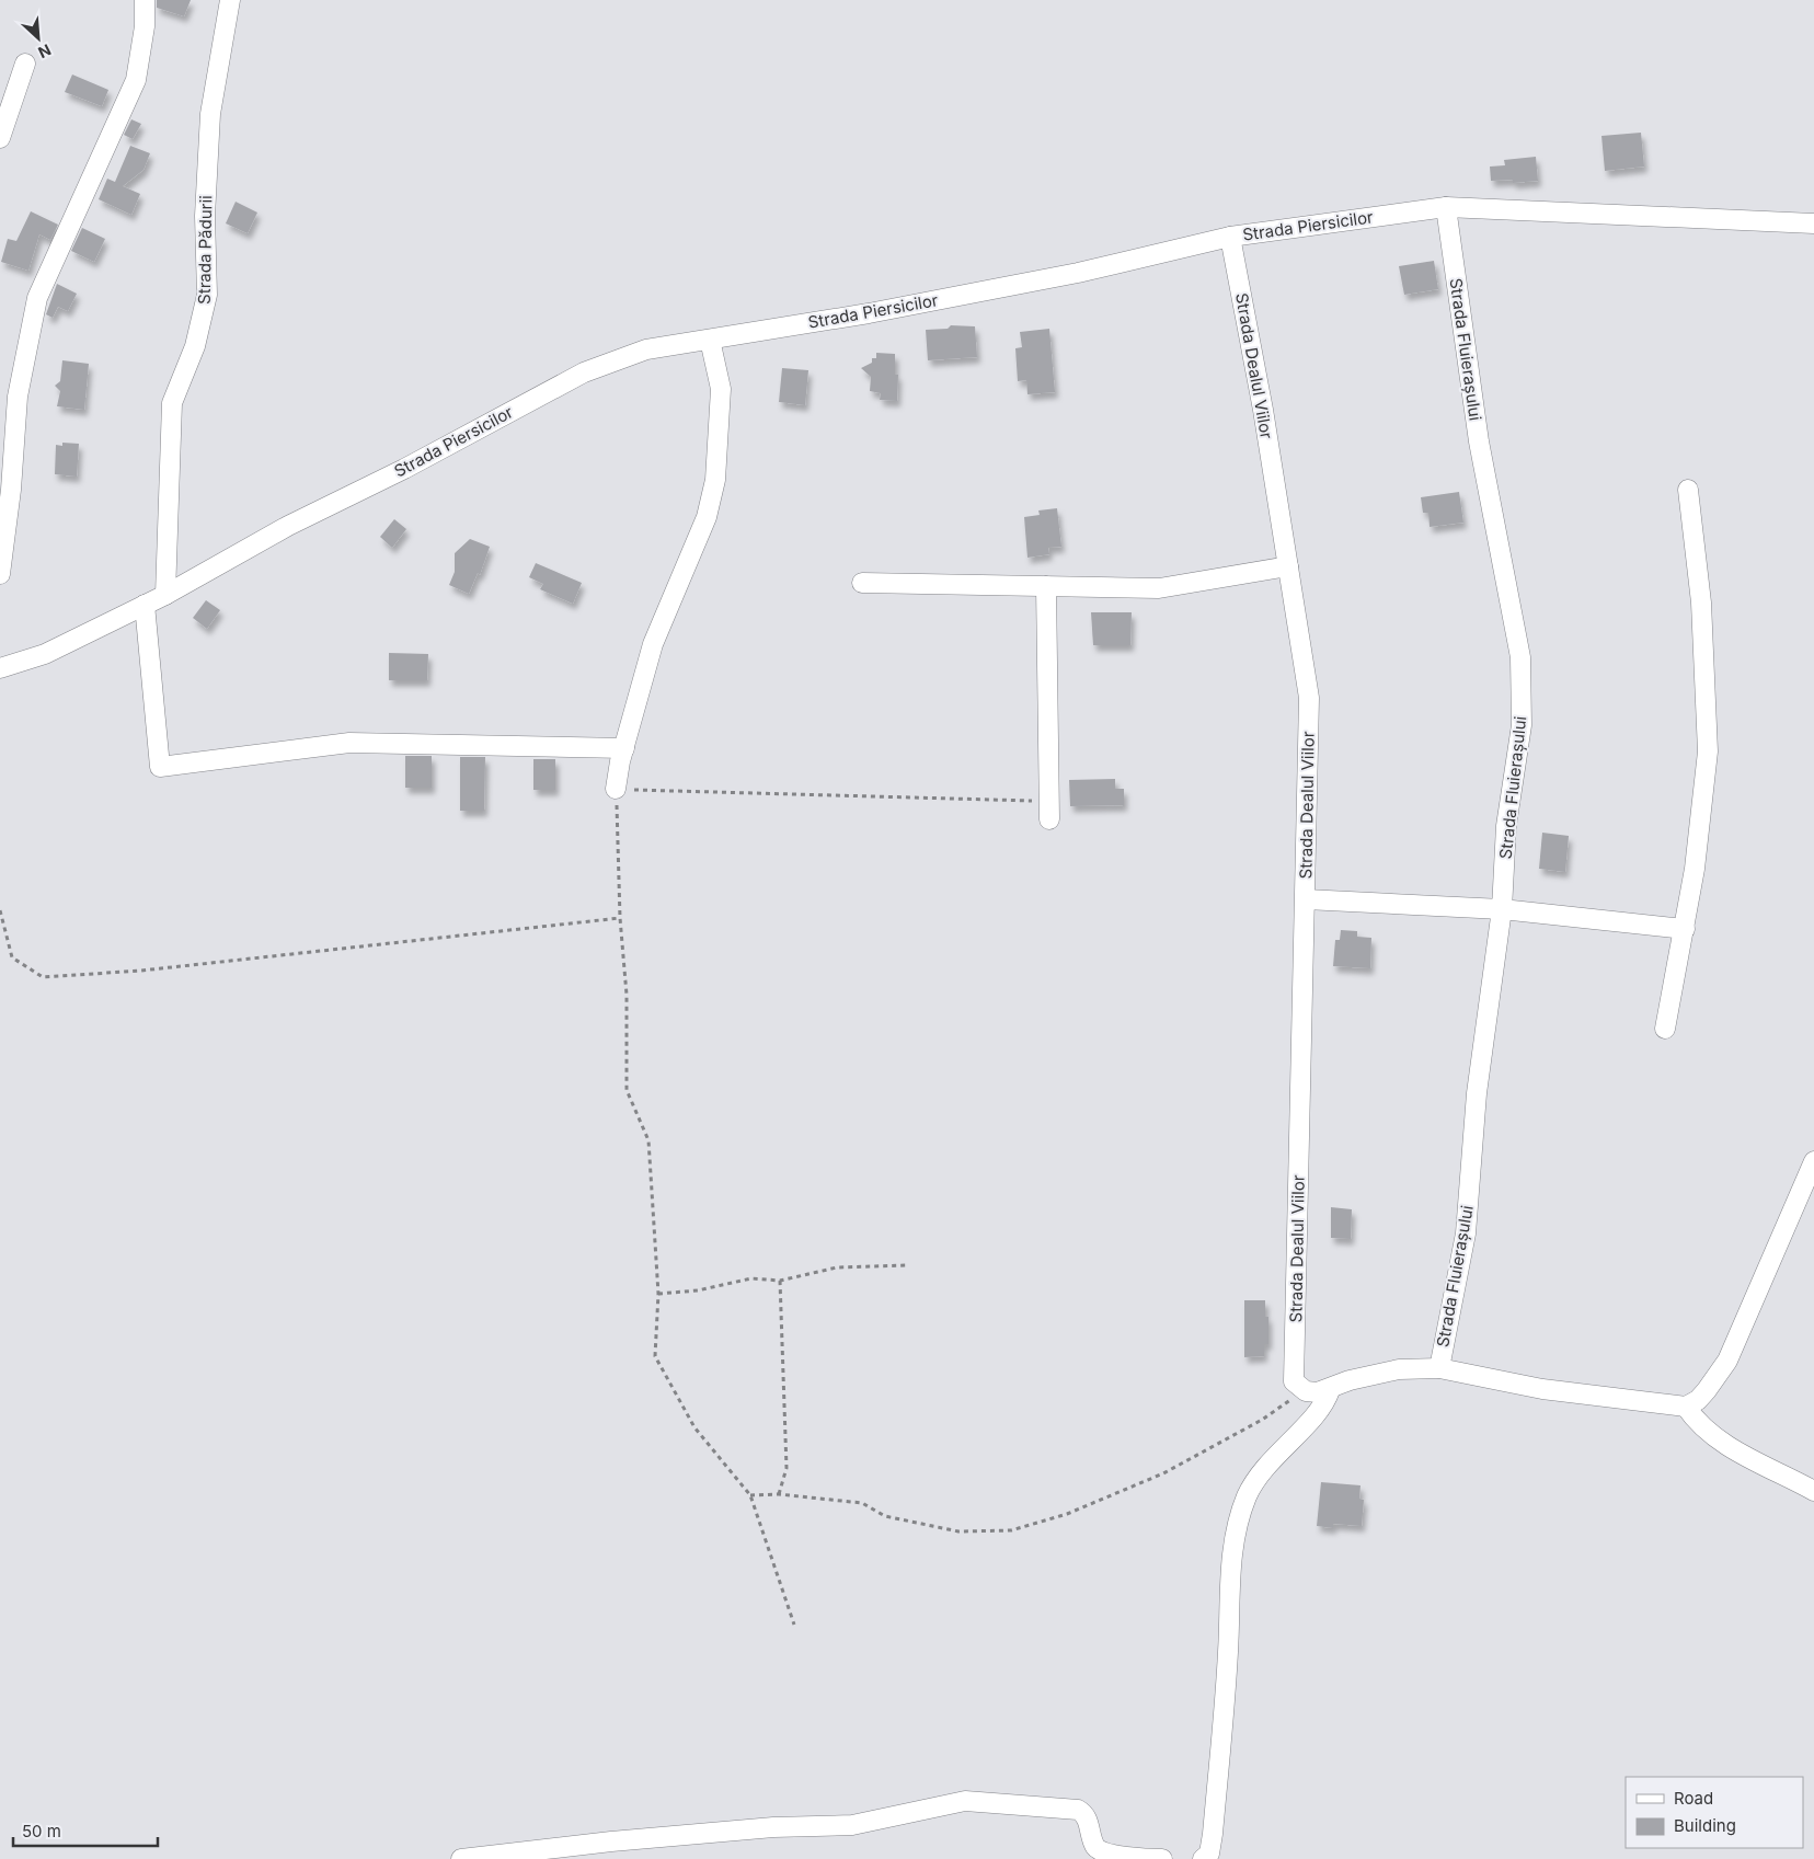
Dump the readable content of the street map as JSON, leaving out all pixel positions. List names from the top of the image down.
{
  "streets": {
    "street": [
      "Strada Piersicilor",
      "Strada Pădurii",
      "Strada Fluierașului",
      "Strada Dealul Viilor"
    ]
  },
  "crossings": [
    ["Strada Piersicilor", "Strada Pădurii"],
    ["Strada Piersicilor", "Strada Fluierașului"],
    ["Strada Piersicilor", "Strada Dealul Viilor"]
  ],
  "legend": ["Road", "Building"],
  "scale_bar": "50 m",
  "north": "bottom right"
}
